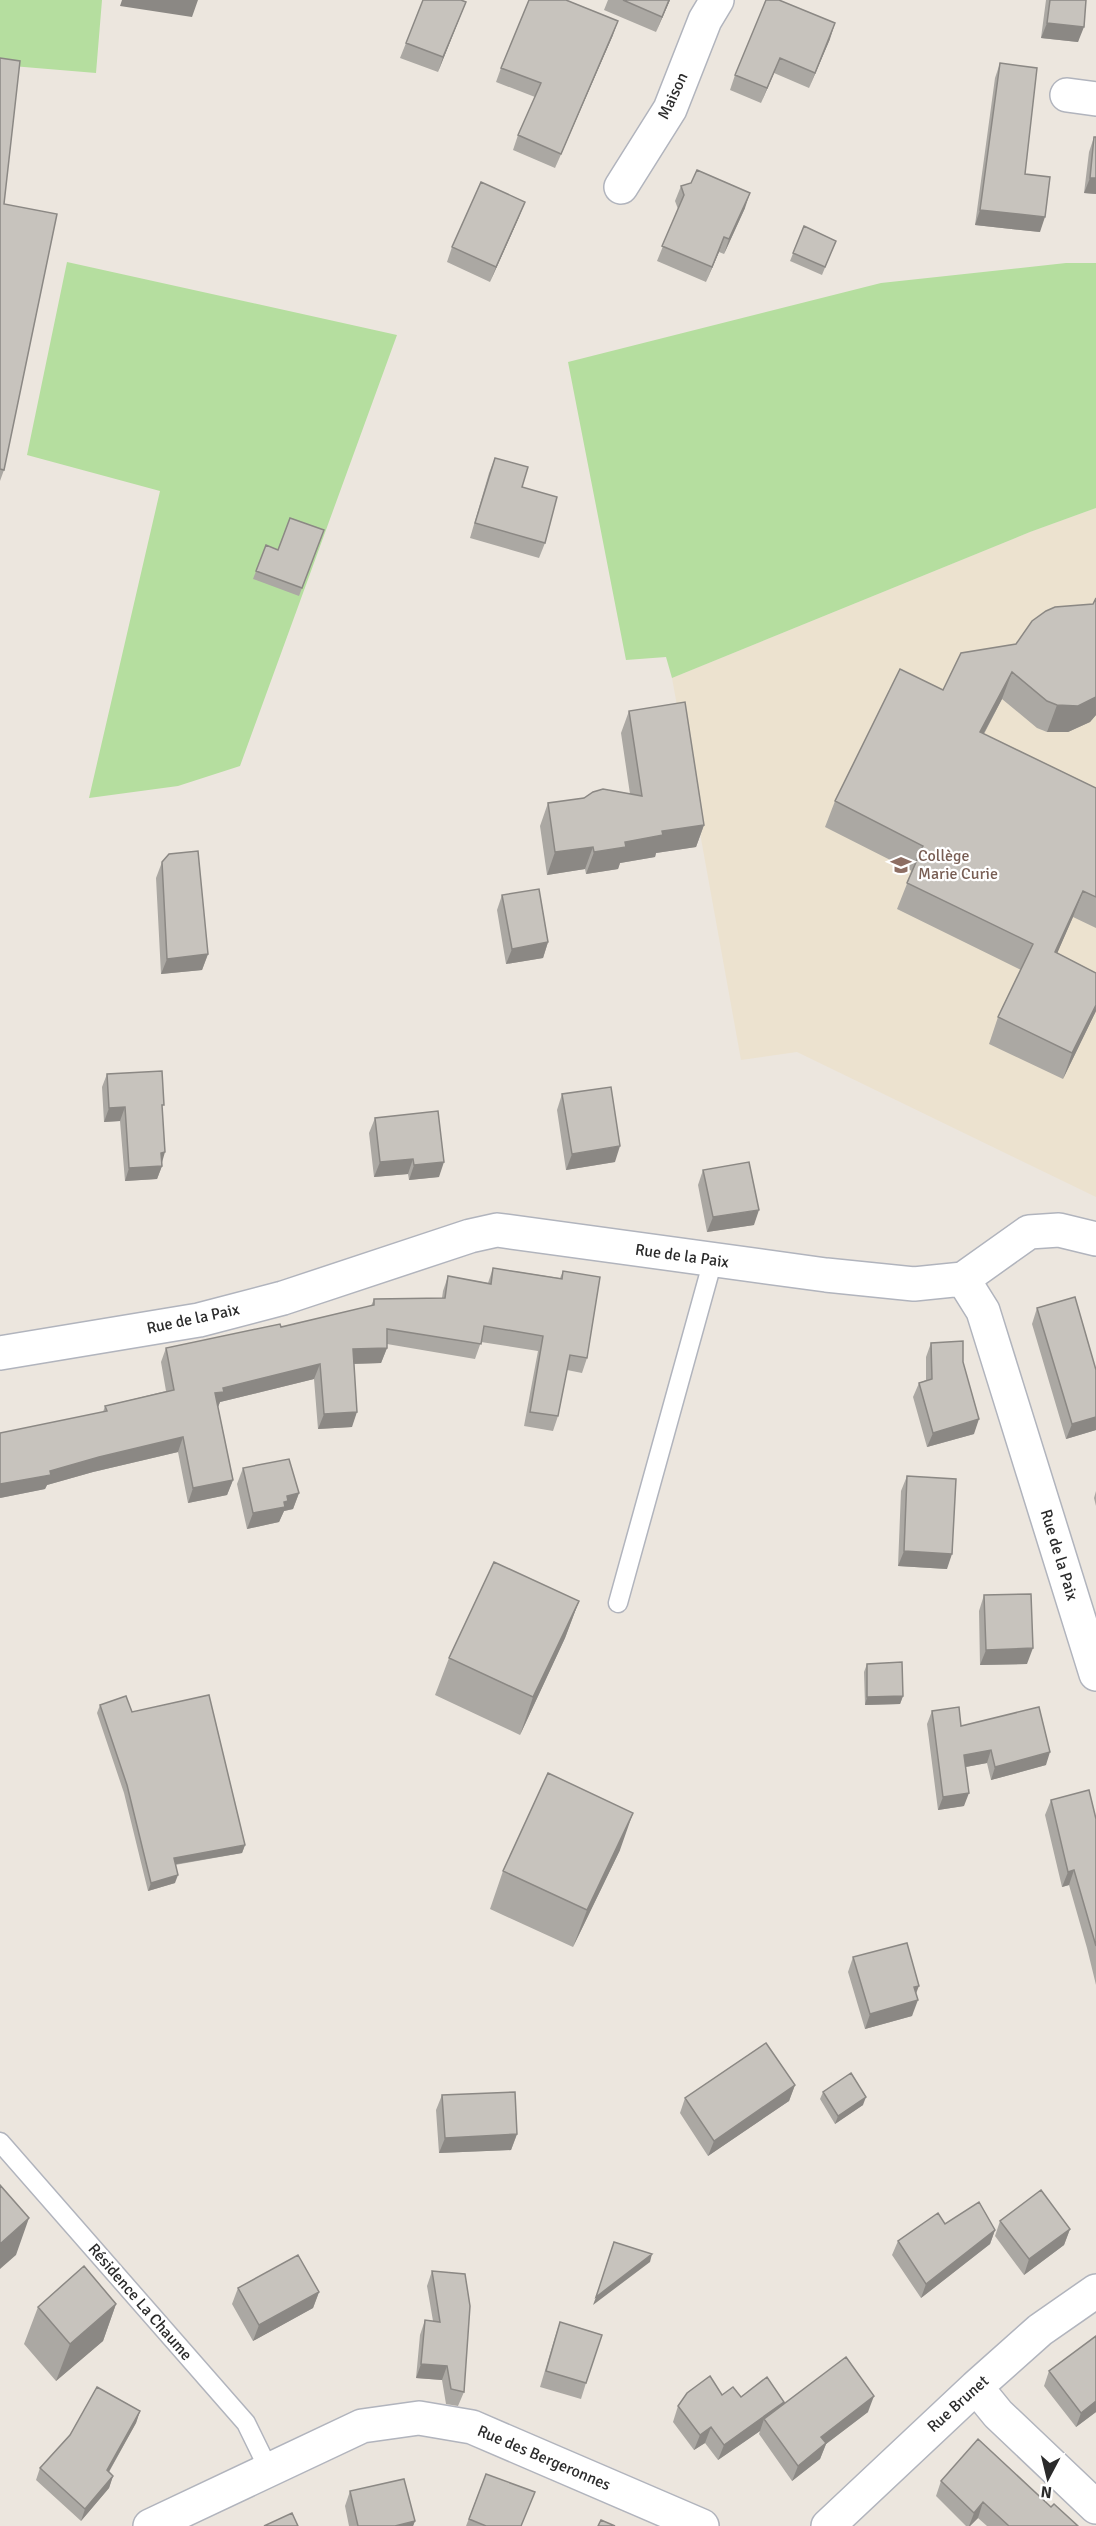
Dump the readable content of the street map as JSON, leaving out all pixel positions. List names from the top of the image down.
{
  "streets": {
    "street": [
      "Maison",
      "Rue de la Paix",
      "Rue Brunet",
      "Rue des Bergeronnes"
    ],
    "lane": ["Résidence La Chaume"]
  },
  "crossings": [
    ["Résidence La Chaume", "Rue des Bergeronnes"]
  ],
  "places": {
    "school or university": ["Collège Marie Curie"]
  },
  "north": "bottom"
}
